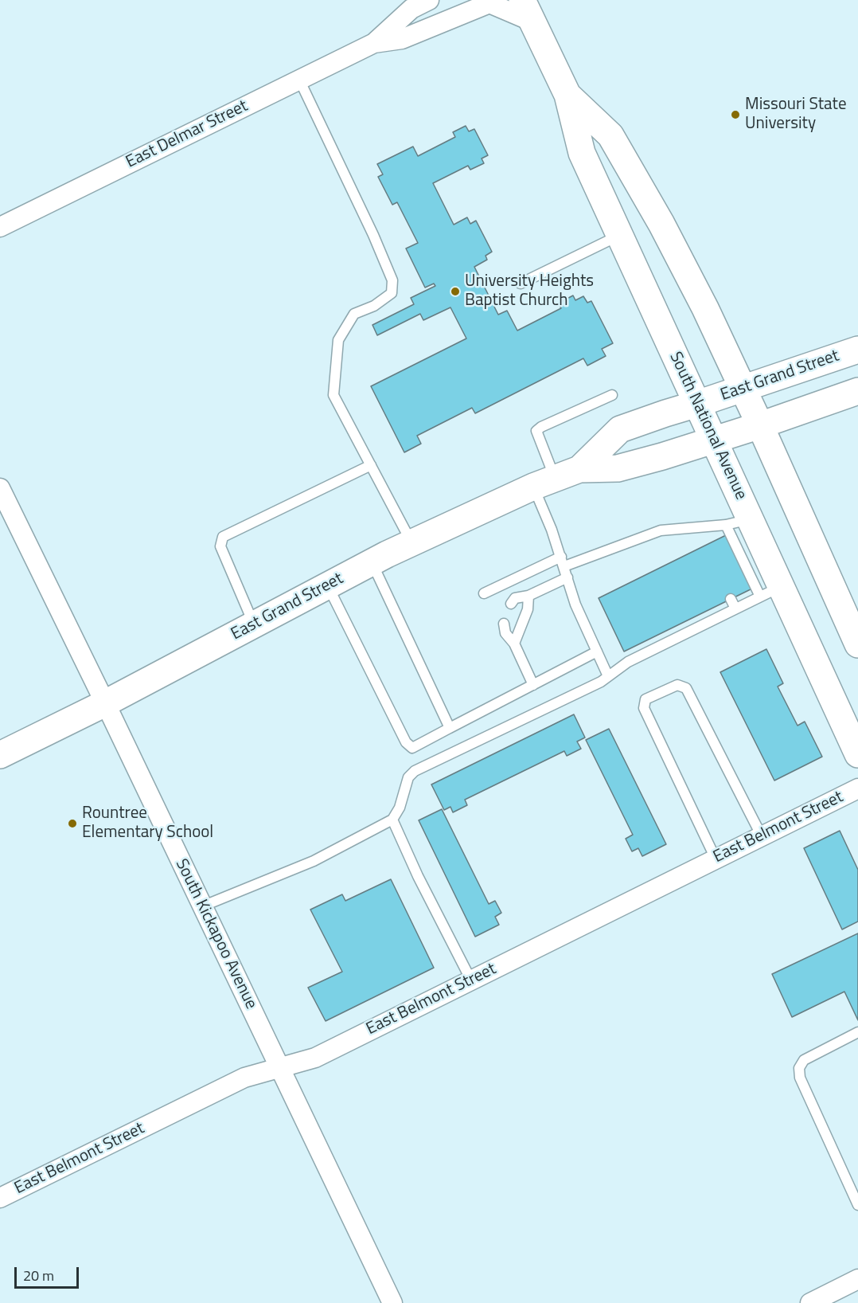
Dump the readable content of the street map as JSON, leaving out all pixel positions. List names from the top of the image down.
{
  "streets": {
    "main road": ["East Grand Street", "South National Avenue"],
    "street": ["East Delmar Street", "East Belmont Street", "South Kickapoo Avenue"]
  },
  "crossings": [
    ["East Delmar Street", "South National Avenue"],
    ["East Grand Street", "South National Avenue"],
    ["East Grand Street", "South Kickapoo Avenue"],
    ["East Belmont Street", "South Kickapoo Avenue"]
  ],
  "places": ["Missouri State University", "University Heights Baptist Church", "Rountree Elementary School"],
  "scale_bar": "20 m"
}
